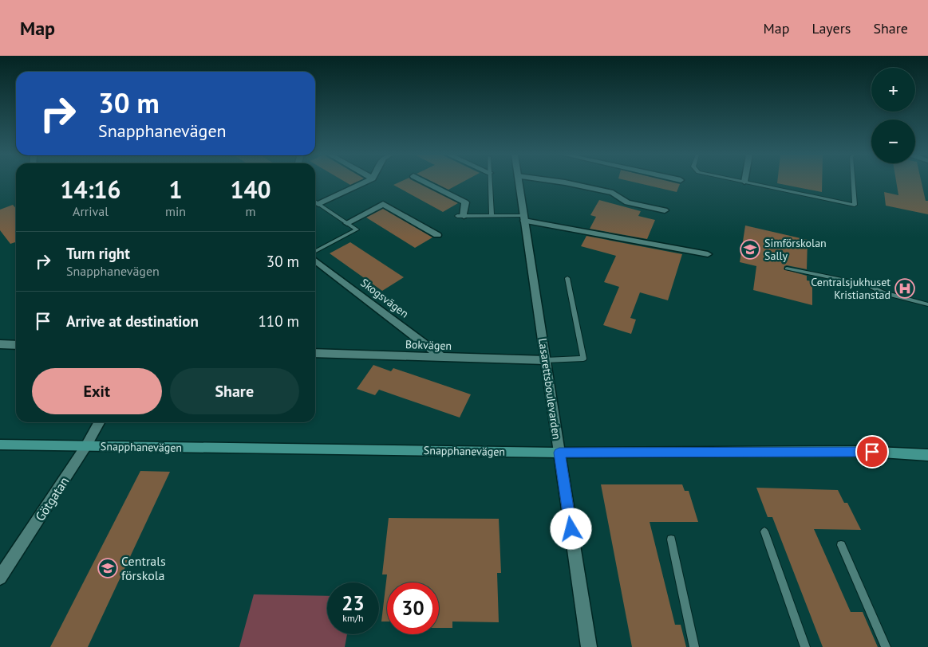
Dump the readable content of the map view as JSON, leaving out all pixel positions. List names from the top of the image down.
{
  "streets": {
    "main road": ["Snapphanevägen"],
    "street": [
      "Skogsvägen",
      "Bokvägen",
      "Lasarettsboulevarden",
      "Götgatan"
    ]
  },
  "crossings": [
    ["Skogsvägen", "Bokvägen"],
    ["Bokvägen", "Lasarettsboulevarden"],
    ["Lasarettsboulevarden", "Snapphanevägen"],
    ["Snapphanevägen", "Götgatan"]
  ],
  "places": {
    "school or university": ["Simförskolan Sally", "Centrals förskola"],
    "hospital": ["Centralsjukhuset Kristianstad"]
  },
  "page": {
    "header": "Map",
    "nav": ["Map", "Layers", "Share"],
    "map_buttons": ["+", "−"],
    "turn": ["30 m", "Snapphanevägen"],
    "eta": [
      "14:16",
      "Arrival",
      "1",
      "min",
      "140",
      "m"
    ],
    "list": [
      {
        "name": "Turn right",
        "note": "Snapphanevägen",
        "value": "30 m"
      },
      {
        "name": "Arrive at destination",
        "value": "110 m"
      }
    ],
    "buttons": ["Exit", "Share"],
    "speed": "23 km/h",
    "limit": "30"
  }
}
